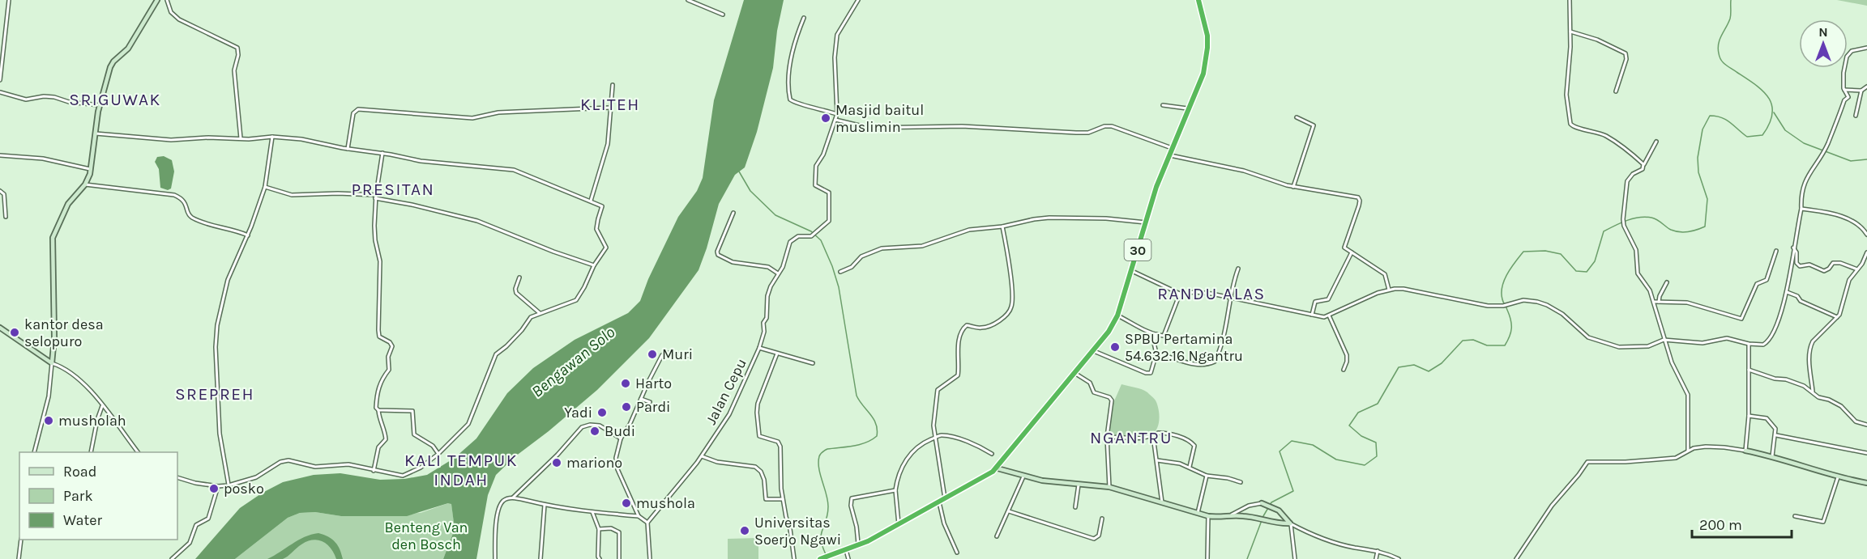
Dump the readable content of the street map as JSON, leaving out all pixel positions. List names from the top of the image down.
{
  "streets": {
    "highway": ["30"],
    "street": ["Jalan Cepu"]
  },
  "districts": [
    "SRIGUWAK",
    "KLITEH",
    "PRESITAN",
    "RANDU ALAS",
    "SREPREH",
    "NGANTRU",
    "KALI TEMPUK INDAH"
  ],
  "water": ["Bengawan Solo"],
  "parks": ["Benteng Van den Bosch"],
  "places": [
    "Masjid baitul muslimin",
    "kantor desa selopuro",
    "SPBU Pertamina 54.632.16 Ngantru",
    "Muri",
    "Harto",
    "Pardi",
    "Yadi",
    "musholah",
    "Budi",
    "mariono",
    "posko",
    "mushola",
    "Universitas Soerjo Ngawi"
  ],
  "legend": ["Road", "Park", "Water"],
  "scale_bar": "200 m",
  "north": "top"
}
